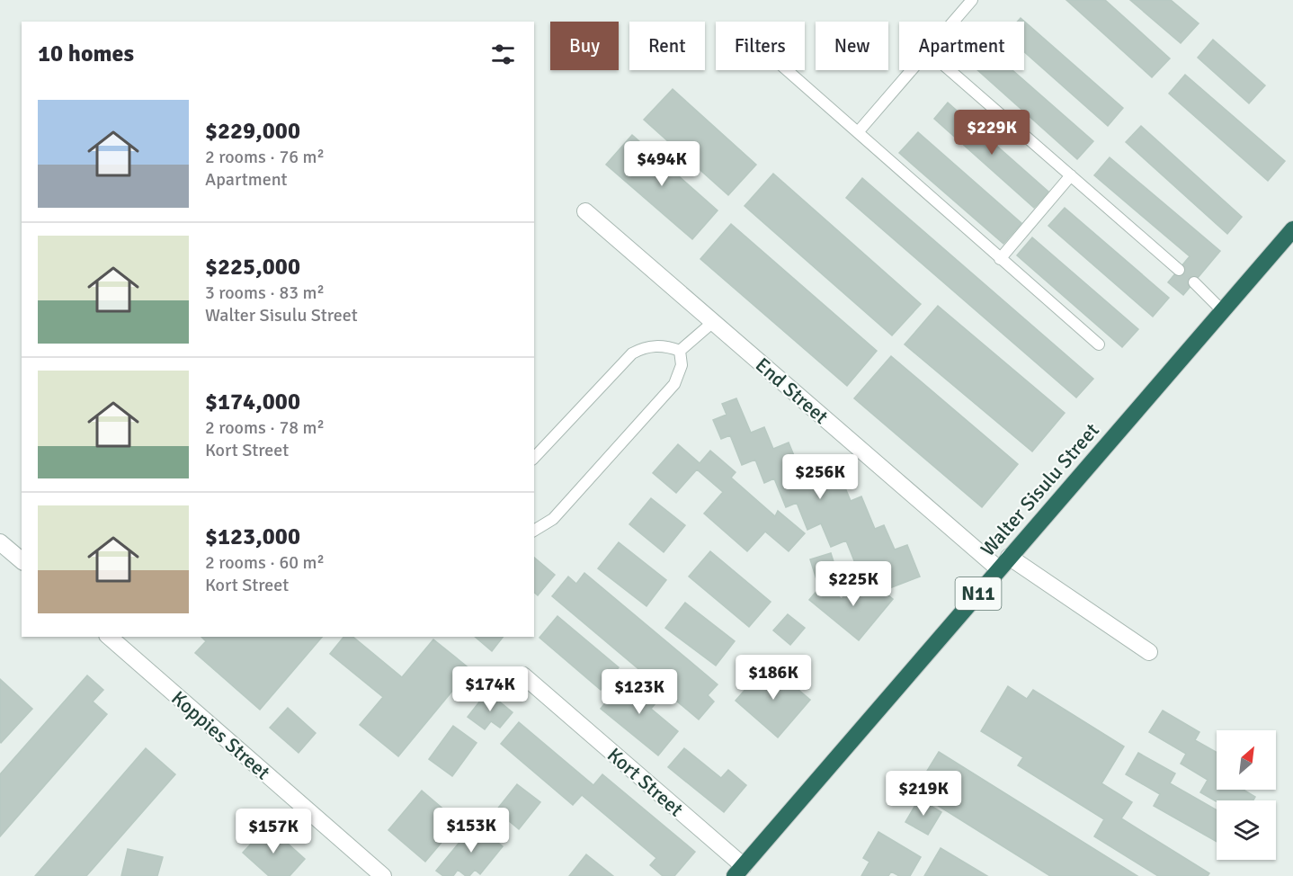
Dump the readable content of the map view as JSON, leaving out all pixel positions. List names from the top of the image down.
{
  "streets": {
    "highway": ["Walter Sisulu Street", "N11"],
    "street": ["End Street", "Koppies Street", "Kort Street"]
  },
  "crossings": [
    ["End Street", "Walter Sisulu Street"],
    ["Walter Sisulu Street", "Kort Street"]
  ],
  "north": "top right",
  "page": {
    "chip": [
      "Buy",
      "Rent",
      "Filters",
      "New",
      "Apartment"
    ],
    "heading": "10 homes",
    "list": [
      {
        "name": "$229,000",
        "note": "2 rooms · 76 m² · Apartment"
      },
      {
        "name": "$225,000",
        "note": "3 rooms · 83 m² · Walter Sisulu Street"
      },
      {
        "name": "$174,000",
        "note": "2 rooms · 78 m² · Kort Street"
      },
      {
        "name": "$123,000",
        "note": "2 rooms · 60 m² · Kort Street"
      }
    ],
    "price": [
      "$229K",
      "$494K",
      "$256K",
      "$225K",
      "$186K",
      "$174K",
      "$123K",
      "$219K",
      "$153K",
      "$157K"
    ]
  }
}
